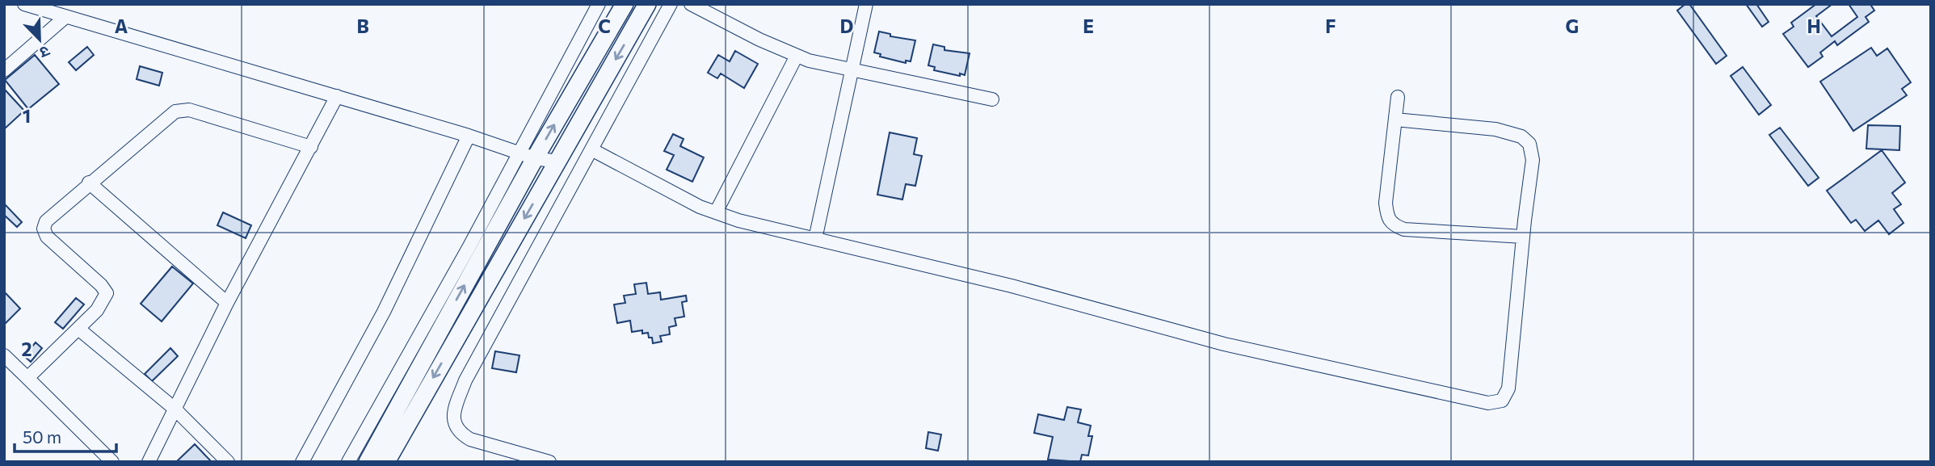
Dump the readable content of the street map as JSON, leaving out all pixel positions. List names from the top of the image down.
{
  "scale_bar": "50 m",
  "north": "bottom right",
  "grid": {
    "columns": [
      "A",
      "B",
      "C",
      "D",
      "E",
      "F",
      "G",
      "H"
    ],
    "rows": ["1", "2"]
  }
}
